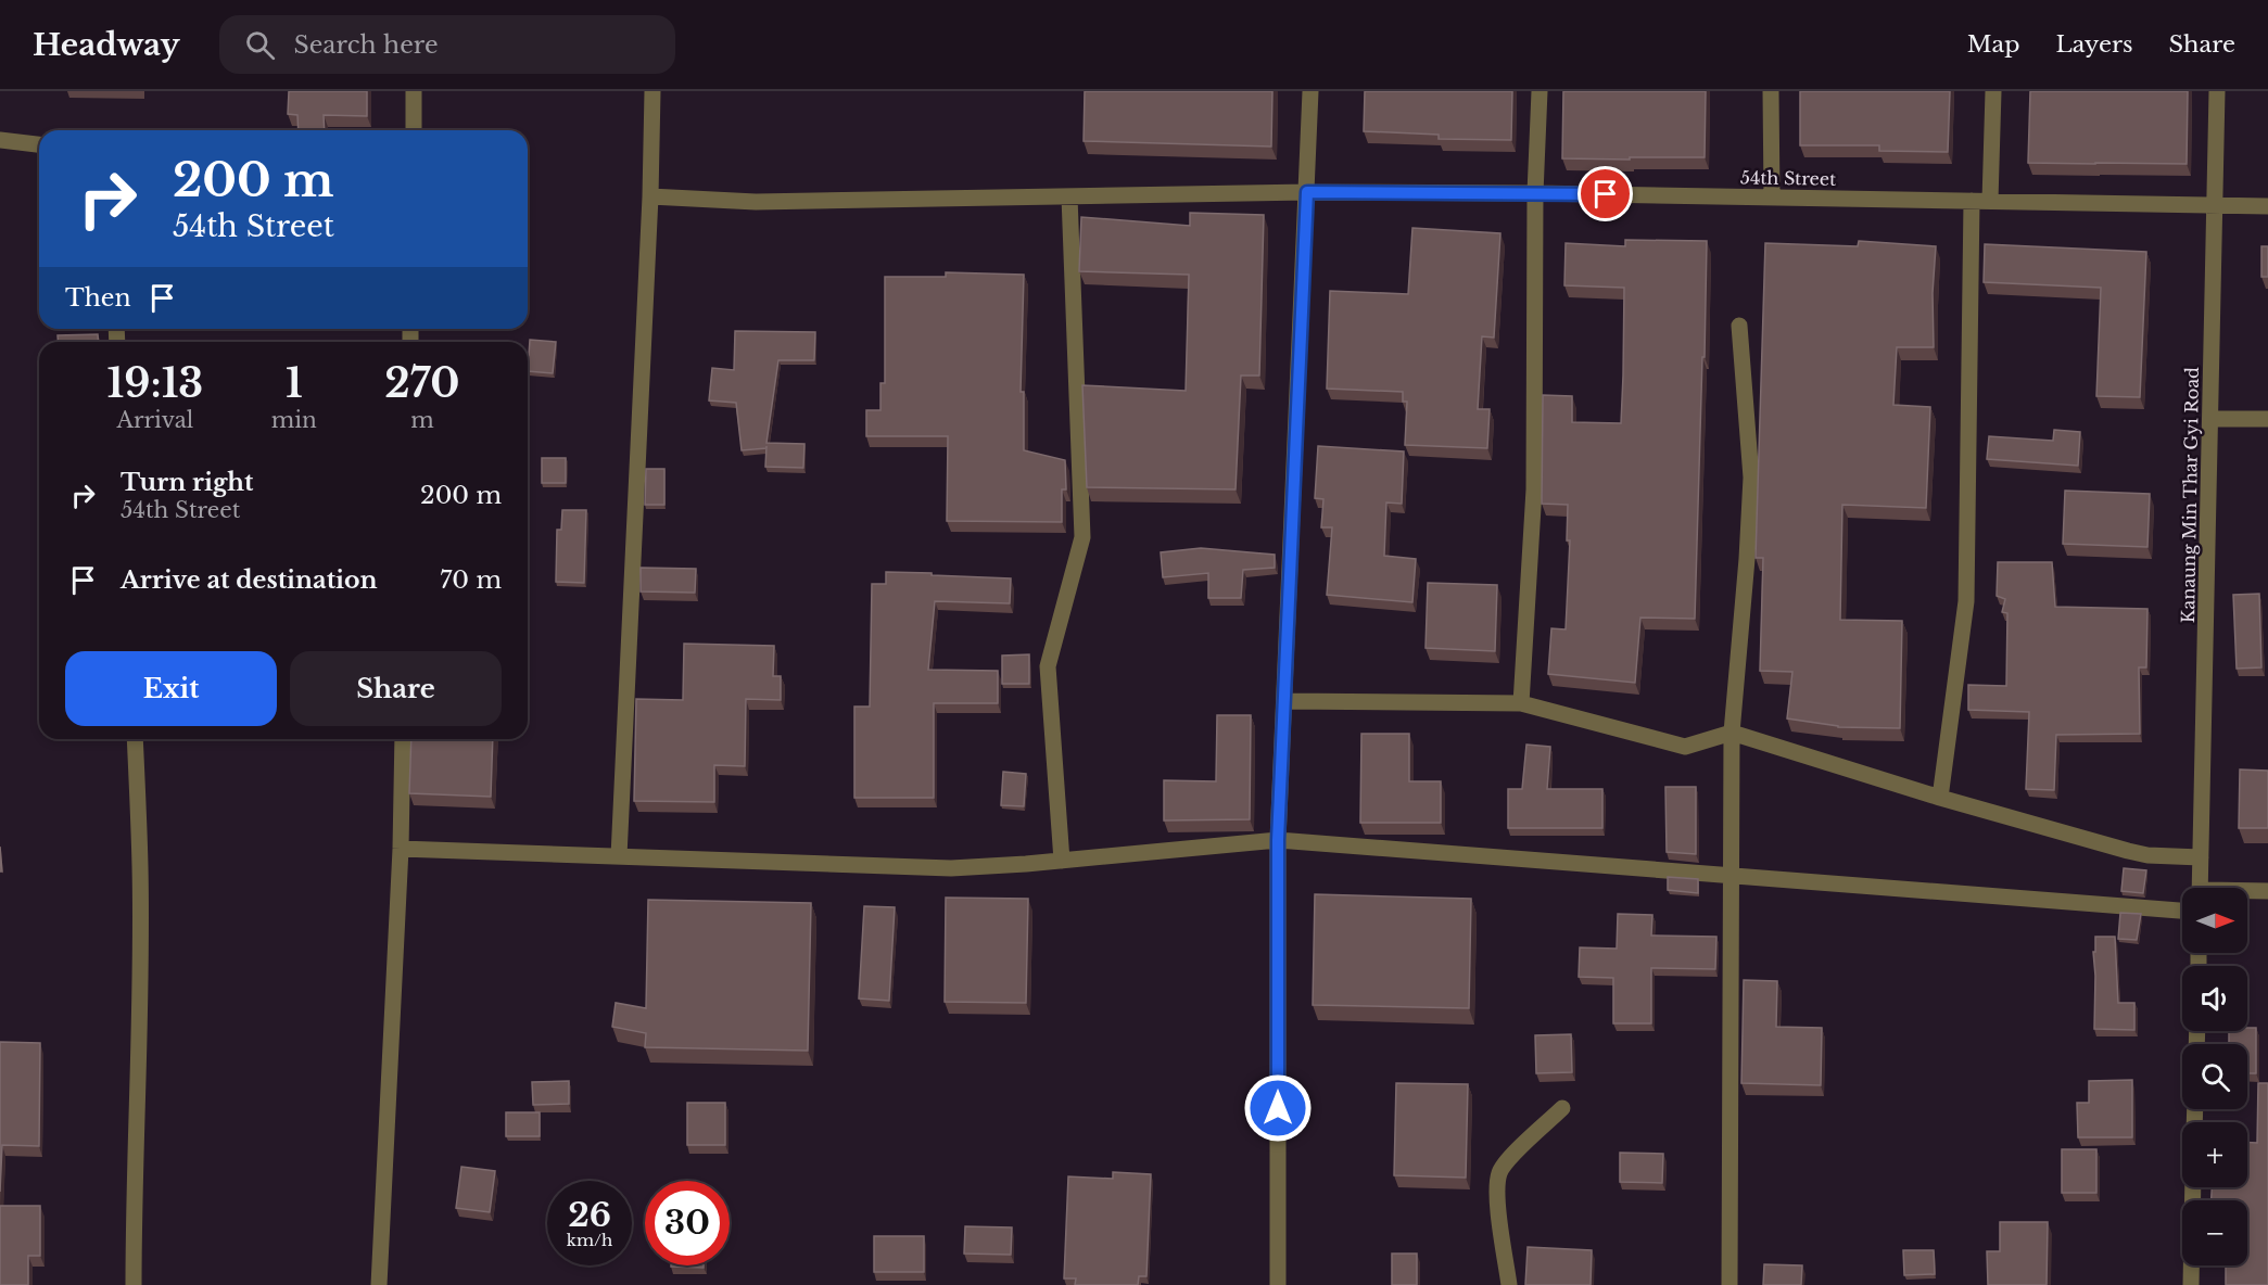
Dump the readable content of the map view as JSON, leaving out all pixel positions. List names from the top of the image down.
{
  "streets": {
    "street": ["54th Street", "Kanaung Min Thar Gyi Road"]
  },
  "crossings": [
    ["54th Street", "Kanaung Min Thar Gyi Road"]
  ],
  "north": "right",
  "page": {
    "header": "Headway",
    "search": "Search here",
    "nav": ["Map", "Layers", "Share"],
    "turn": ["200 m", "54th Street"],
    "then": "Then",
    "eta": [
      "19:13",
      "Arrival",
      "1",
      "min",
      "270",
      "m"
    ],
    "list": [
      {
        "name": "Turn right",
        "note": "54th Street",
        "value": "200 m"
      },
      {
        "name": "Arrive at destination",
        "value": "70 m"
      }
    ],
    "buttons": ["Exit", "Share"],
    "map_buttons": ["+", "−"],
    "speed": "26 km/h",
    "limit": "30"
  }
}
